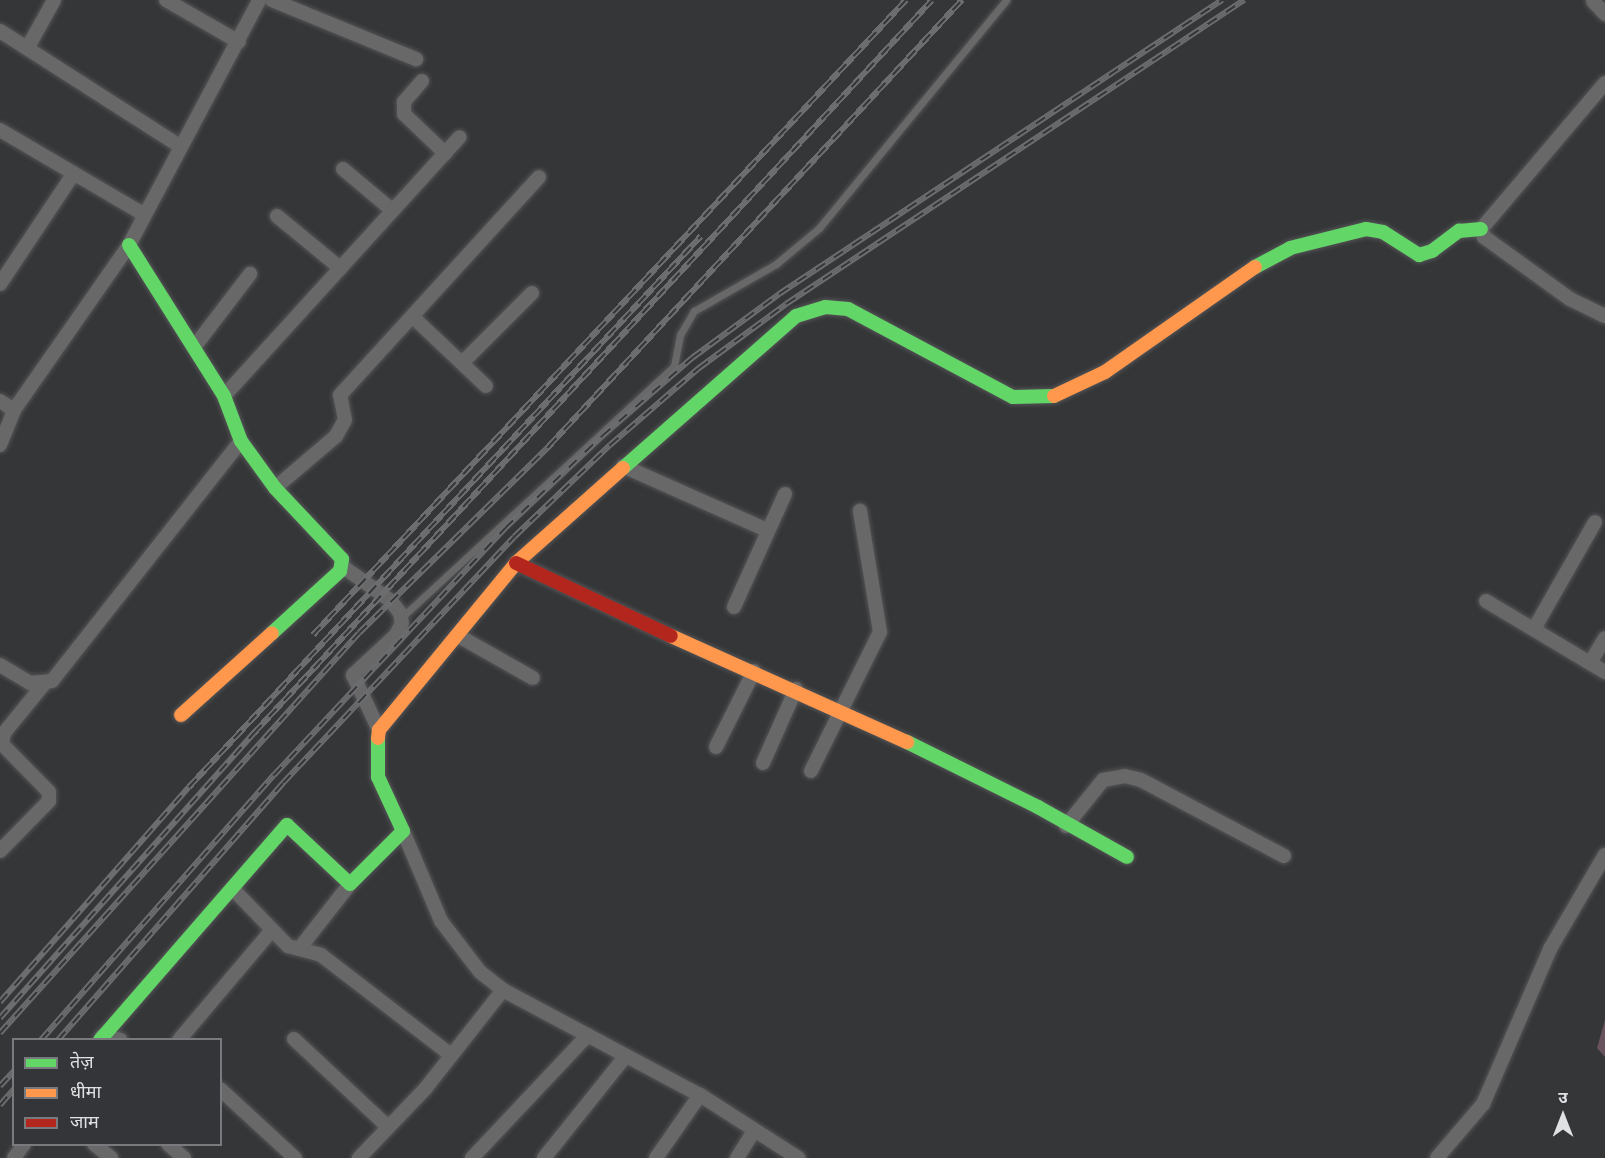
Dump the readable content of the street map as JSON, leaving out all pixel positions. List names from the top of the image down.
{
  "legend": ["तेज़", "धीमा", "जाम"],
  "north": "top"
}
